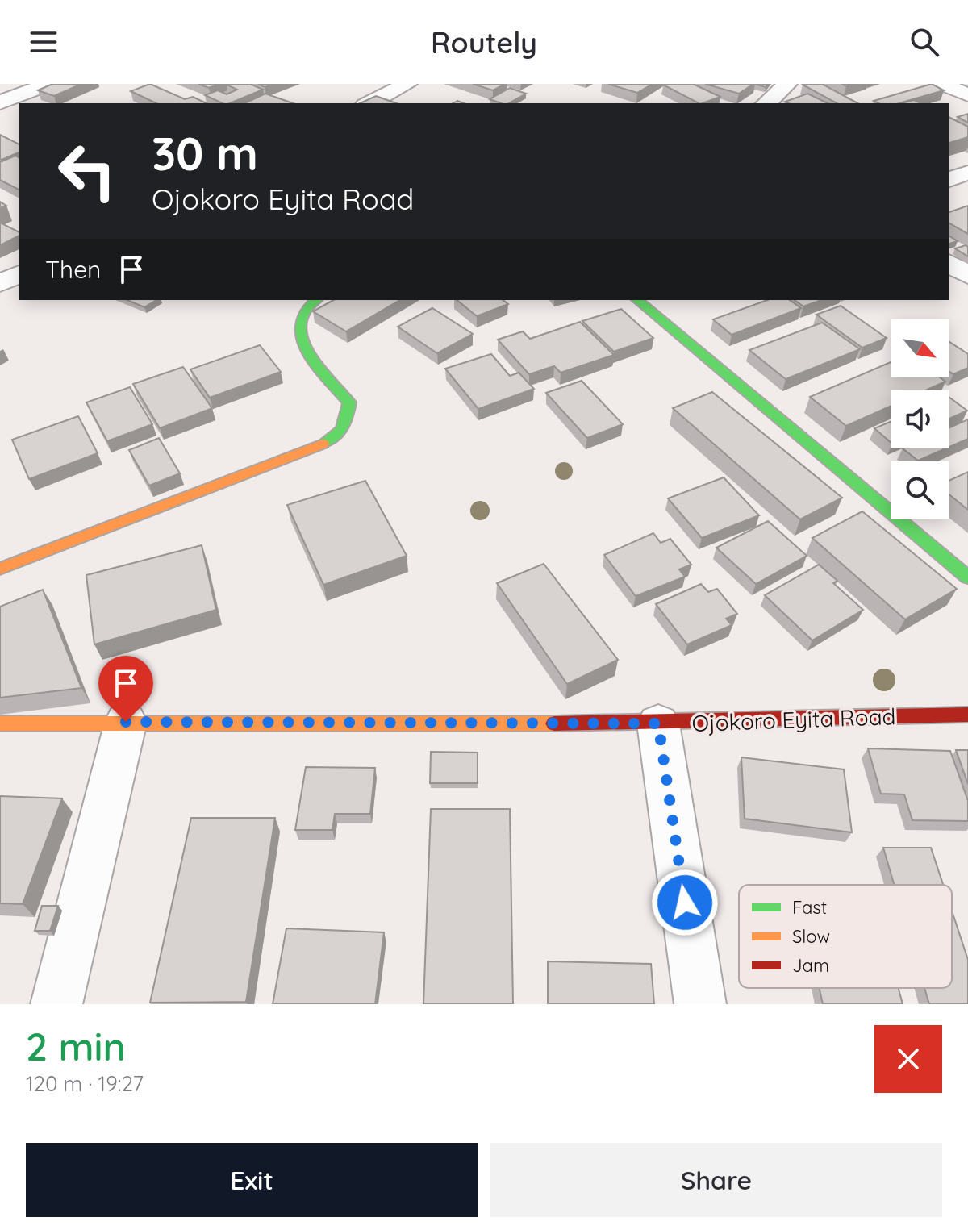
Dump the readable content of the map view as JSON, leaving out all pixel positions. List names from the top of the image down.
{
  "streets": {
    "street": ["Ojokoro Eyita Road"]
  },
  "legend": ["Fast", "Slow", "Jam"],
  "north": "bottom right",
  "page": {
    "header": "Routely",
    "turn": ["30 m", "Ojokoro Eyita Road"],
    "then": "Then",
    "heading": ["2 min", "120 m · 19:27"],
    "buttons": ["Exit", "Share"]
  }
}
